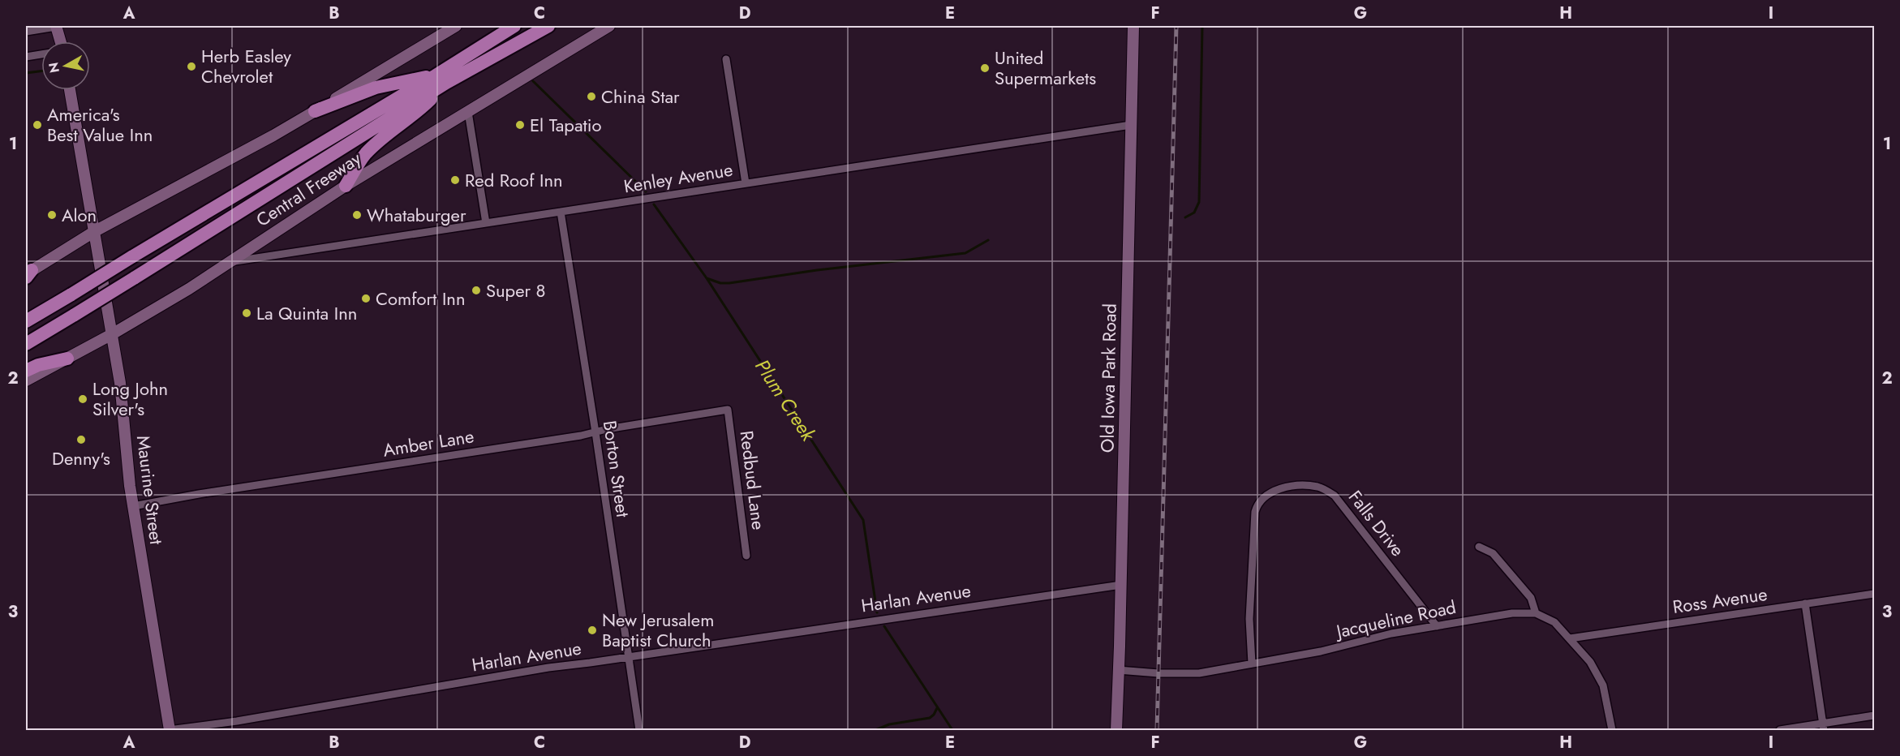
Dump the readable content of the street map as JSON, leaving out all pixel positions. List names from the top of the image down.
{
  "streets": {
    "highway": ["Central Freeway"],
    "main road": ["Old Iowa Park Road", "Maurine Street"],
    "street": [
      "Kenley Avenue",
      "Amber Lane",
      "Borton Street",
      "Redbud Lane",
      "Falls Drive",
      "Harlan Avenue",
      "Ross Avenue",
      "Jacqueline Road"
    ]
  },
  "crossings": [
    ["Kenley Avenue", "Central Freeway"],
    ["Kenley Avenue", "Old Iowa Park Road"],
    ["Kenley Avenue", "Borton Street"],
    ["Central Freeway", "Maurine Street"],
    ["Old Iowa Park Road", "Harlan Avenue"],
    ["Old Iowa Park Road", "Jacqueline Road"],
    ["Amber Lane", "Borton Street"],
    ["Amber Lane", "Redbud Lane"],
    ["Amber Lane", "Maurine Street"],
    ["Borton Street", "Harlan Avenue"],
    ["Maurine Street", "Harlan Avenue"],
    ["Falls Drive", "Jacqueline Road"],
    ["Ross Avenue", "Jacqueline Road"]
  ],
  "water": ["Plum Creek"],
  "places": [
    "Herb Easley Chevrolet",
    "United Supermarkets",
    "China Star",
    "America's Best Value Inn",
    "El Tapatio",
    "Red Roof Inn",
    "Alon",
    "Whataburger",
    "Super 8",
    "Comfort Inn",
    "La Quinta Inn",
    "Long John Silver's",
    "Denny's",
    "New Jerusalem Baptist Church"
  ],
  "north": "left",
  "grid": {
    "columns": [
      "A",
      "B",
      "C",
      "D",
      "E",
      "F",
      "G",
      "H",
      "I"
    ],
    "rows": ["1", "2", "3"]
  }
}
